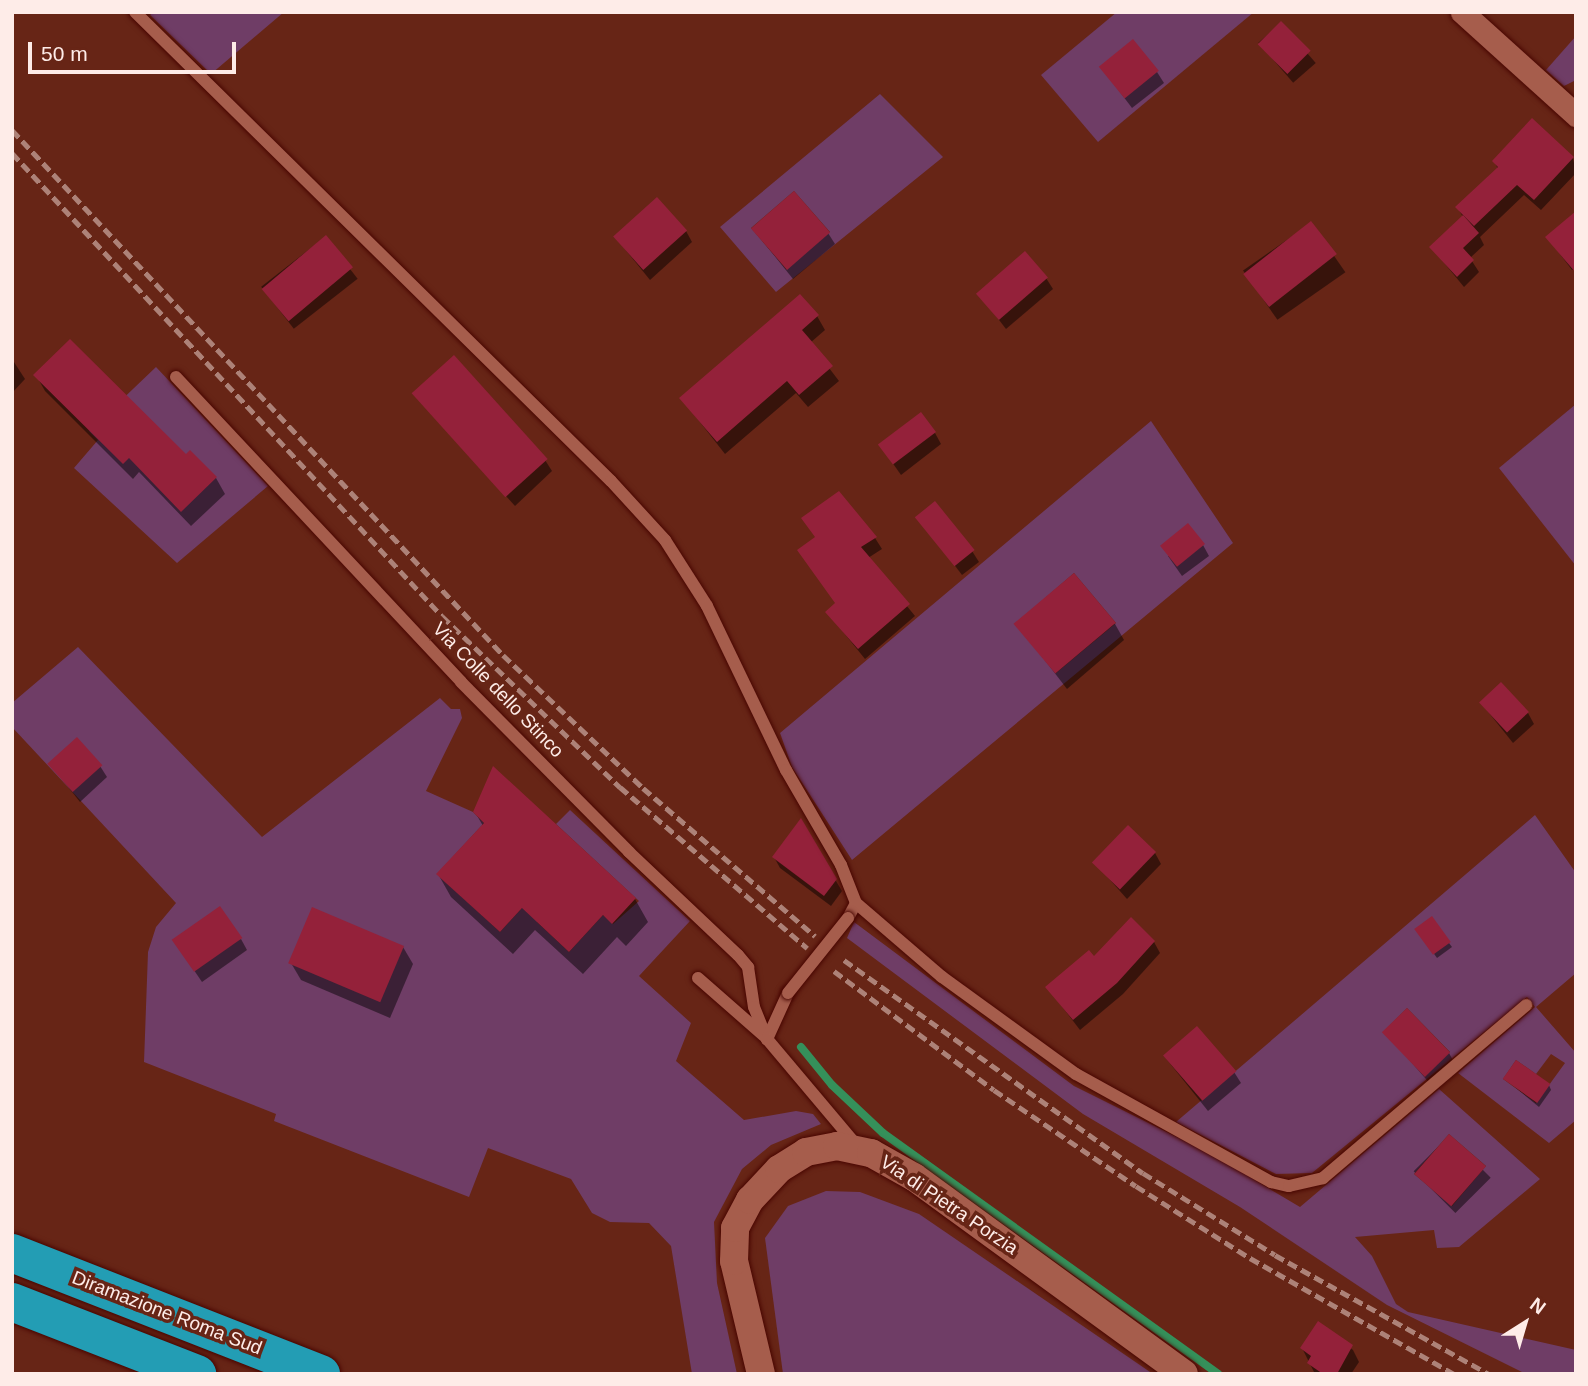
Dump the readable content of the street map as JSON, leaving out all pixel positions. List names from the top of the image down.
{
  "streets": {
    "highway": ["Diramazione Roma Sud"],
    "street": ["Via di Pietra Porzia"],
    "lane": ["Via Colle dello Stinco"]
  },
  "crossings": [
    ["Via Colle dello Stinco", "Via di Pietra Porzia"]
  ],
  "scale_bar": "50 m",
  "north": "top right"
}
